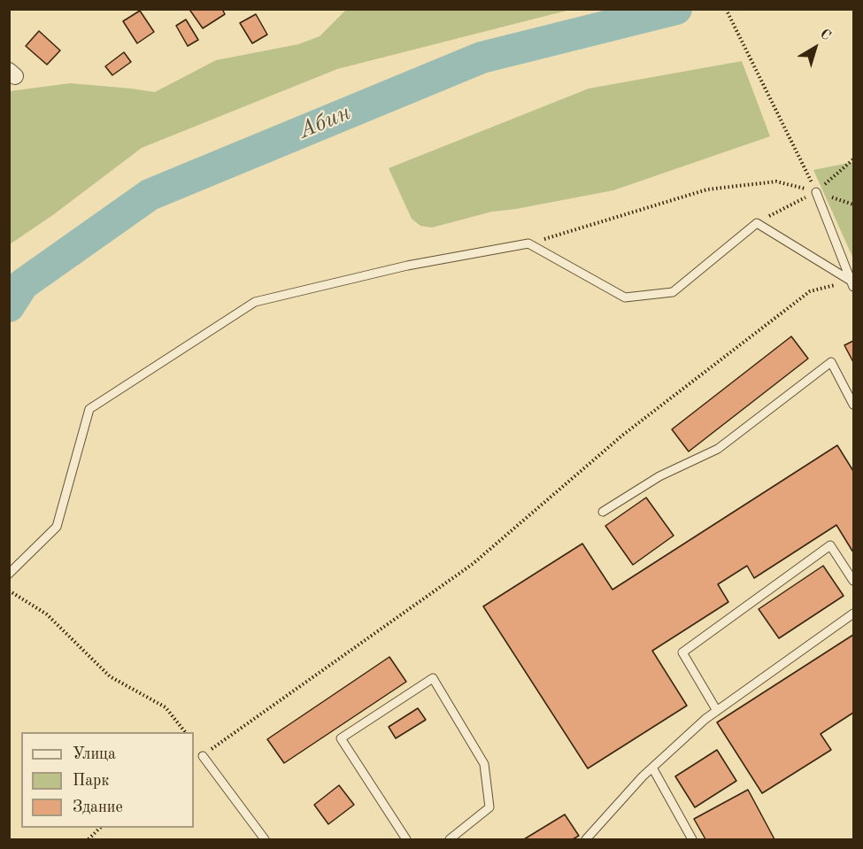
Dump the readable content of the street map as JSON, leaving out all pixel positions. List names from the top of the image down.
{
  "water": ["Абин"],
  "legend": ["Улица", "Парк", "Здание"],
  "north": "top right"
}
